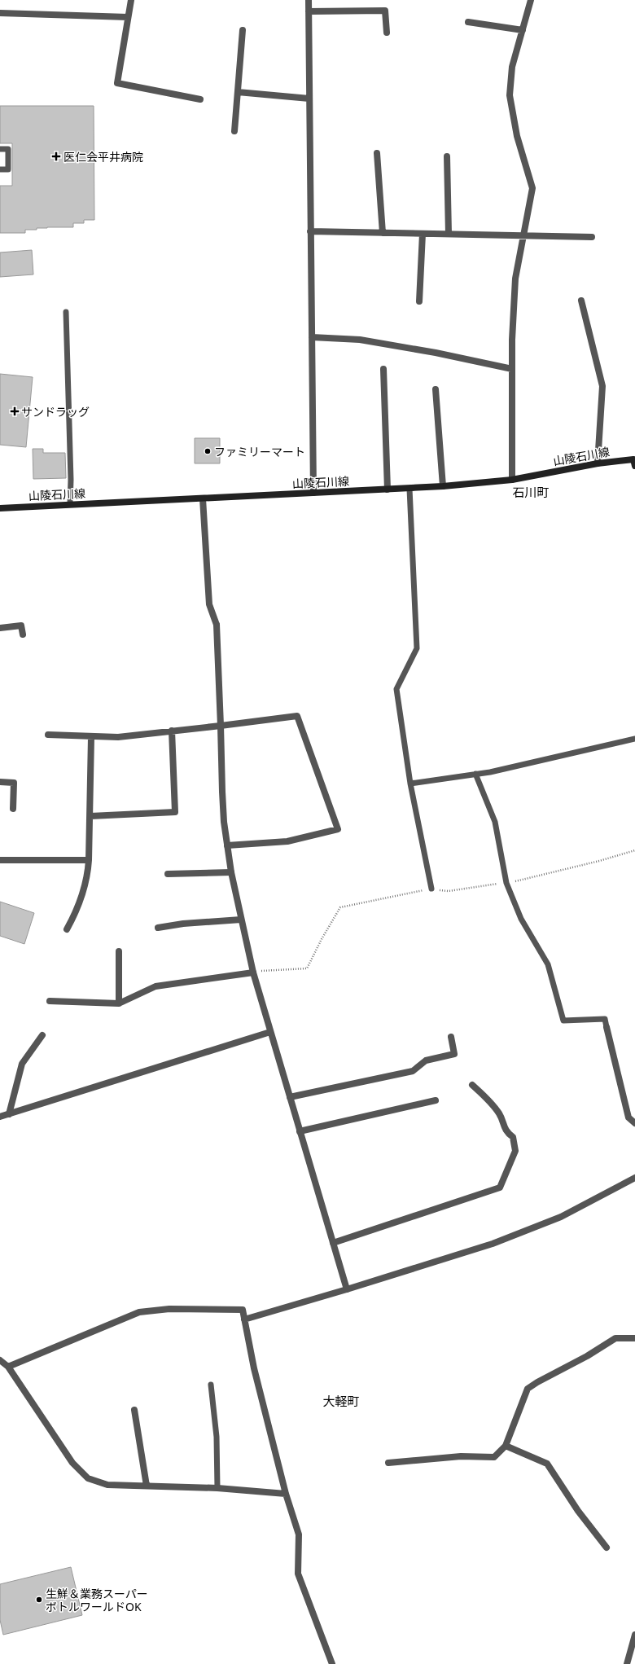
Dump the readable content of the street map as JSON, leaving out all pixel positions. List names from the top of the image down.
{
  "streets": {
    "main road": ["山陵石川線"]
  },
  "districts": ["石川町", "大軽町"],
  "places": {
    "health": ["医仁会平井病院", "サンドラッグ"],
    "other": ["ファミリーマート", "生鮮＆業務スーパー ボトルワールドOK"]
  }
}
